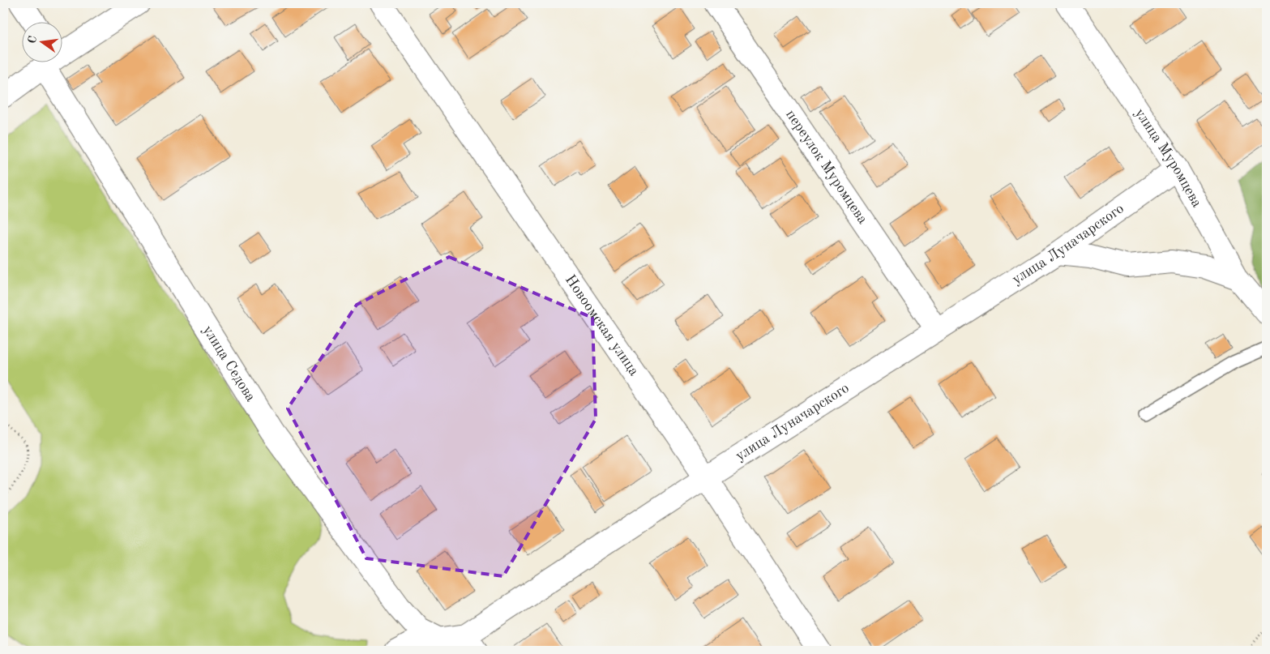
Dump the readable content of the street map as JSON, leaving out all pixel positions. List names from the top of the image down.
{
  "streets": {
    "street": [
      "улица Муромцева",
      "переулок Муромцева",
      "улица Луначарского",
      "Новоомская улица",
      "улица Седова"
    ]
  },
  "crossings": [
    ["улица Муромцева", "улица Луначарского"],
    ["переулок Муромцева", "улица Луначарского"],
    ["улица Луначарского", "Новоомская улица"],
    ["улица Луначарского", "улица Седова"]
  ],
  "north": "left"
}
